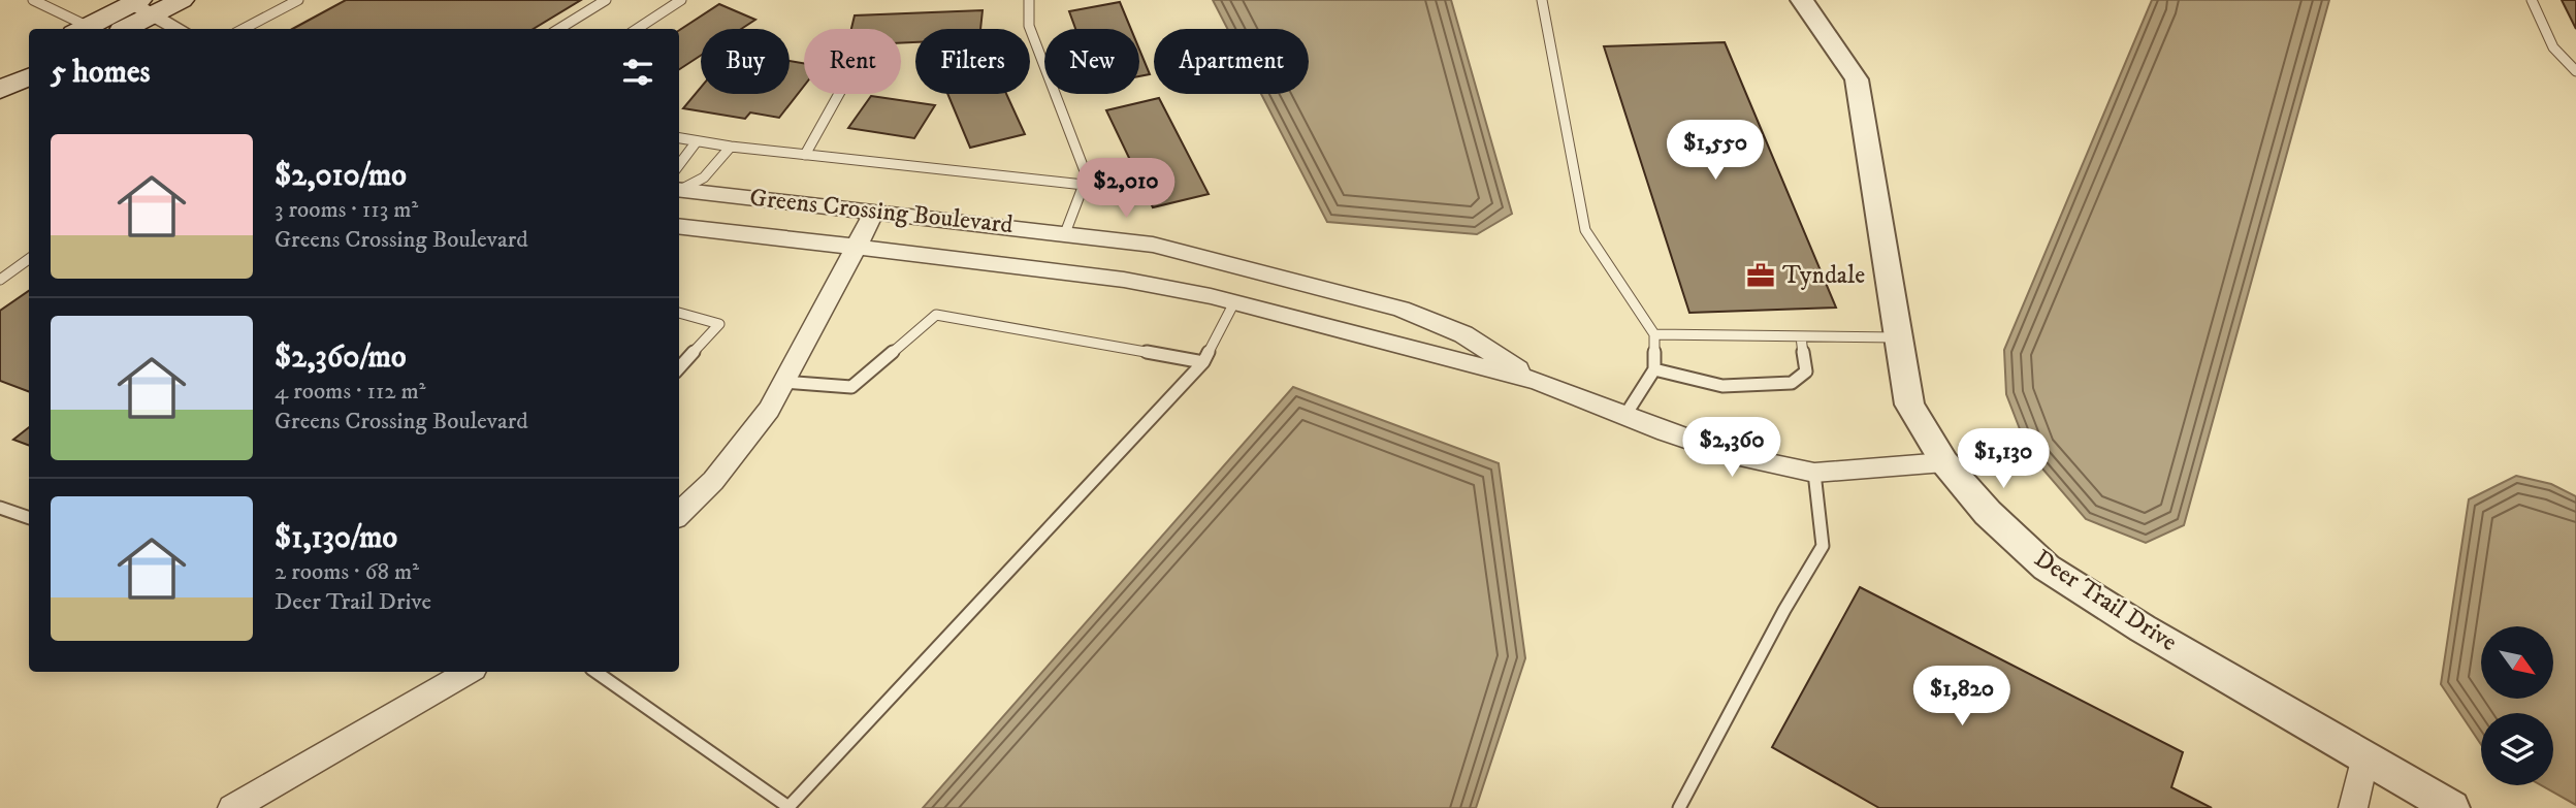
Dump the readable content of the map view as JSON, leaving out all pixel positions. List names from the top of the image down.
{
  "streets": {
    "street": ["Greens Crossing Boulevard", "Deer Trail Drive"]
  },
  "crossings": [
    ["Greens Crossing Boulevard", "Deer Trail Drive"]
  ],
  "places": {
    "office": ["Tyndale"]
  },
  "north": "bottom right",
  "page": {
    "chip": [
      "Buy",
      "Rent",
      "Filters",
      "New",
      "Apartment"
    ],
    "heading": "5 homes",
    "list": [
      {
        "name": "$2,010/mo",
        "note": "3 rooms · 113 m² · Greens Crossing Boulevard"
      },
      {
        "name": "$2,360/mo",
        "note": "4 rooms · 112 m² · Greens Crossing Boulevard"
      },
      {
        "name": "$1,130/mo",
        "note": "2 rooms · 68 m² · Deer Trail Drive"
      }
    ],
    "price": [
      "$1,550",
      "$2,010",
      "$2,360",
      "$1,130",
      "$1,820"
    ]
  }
}
